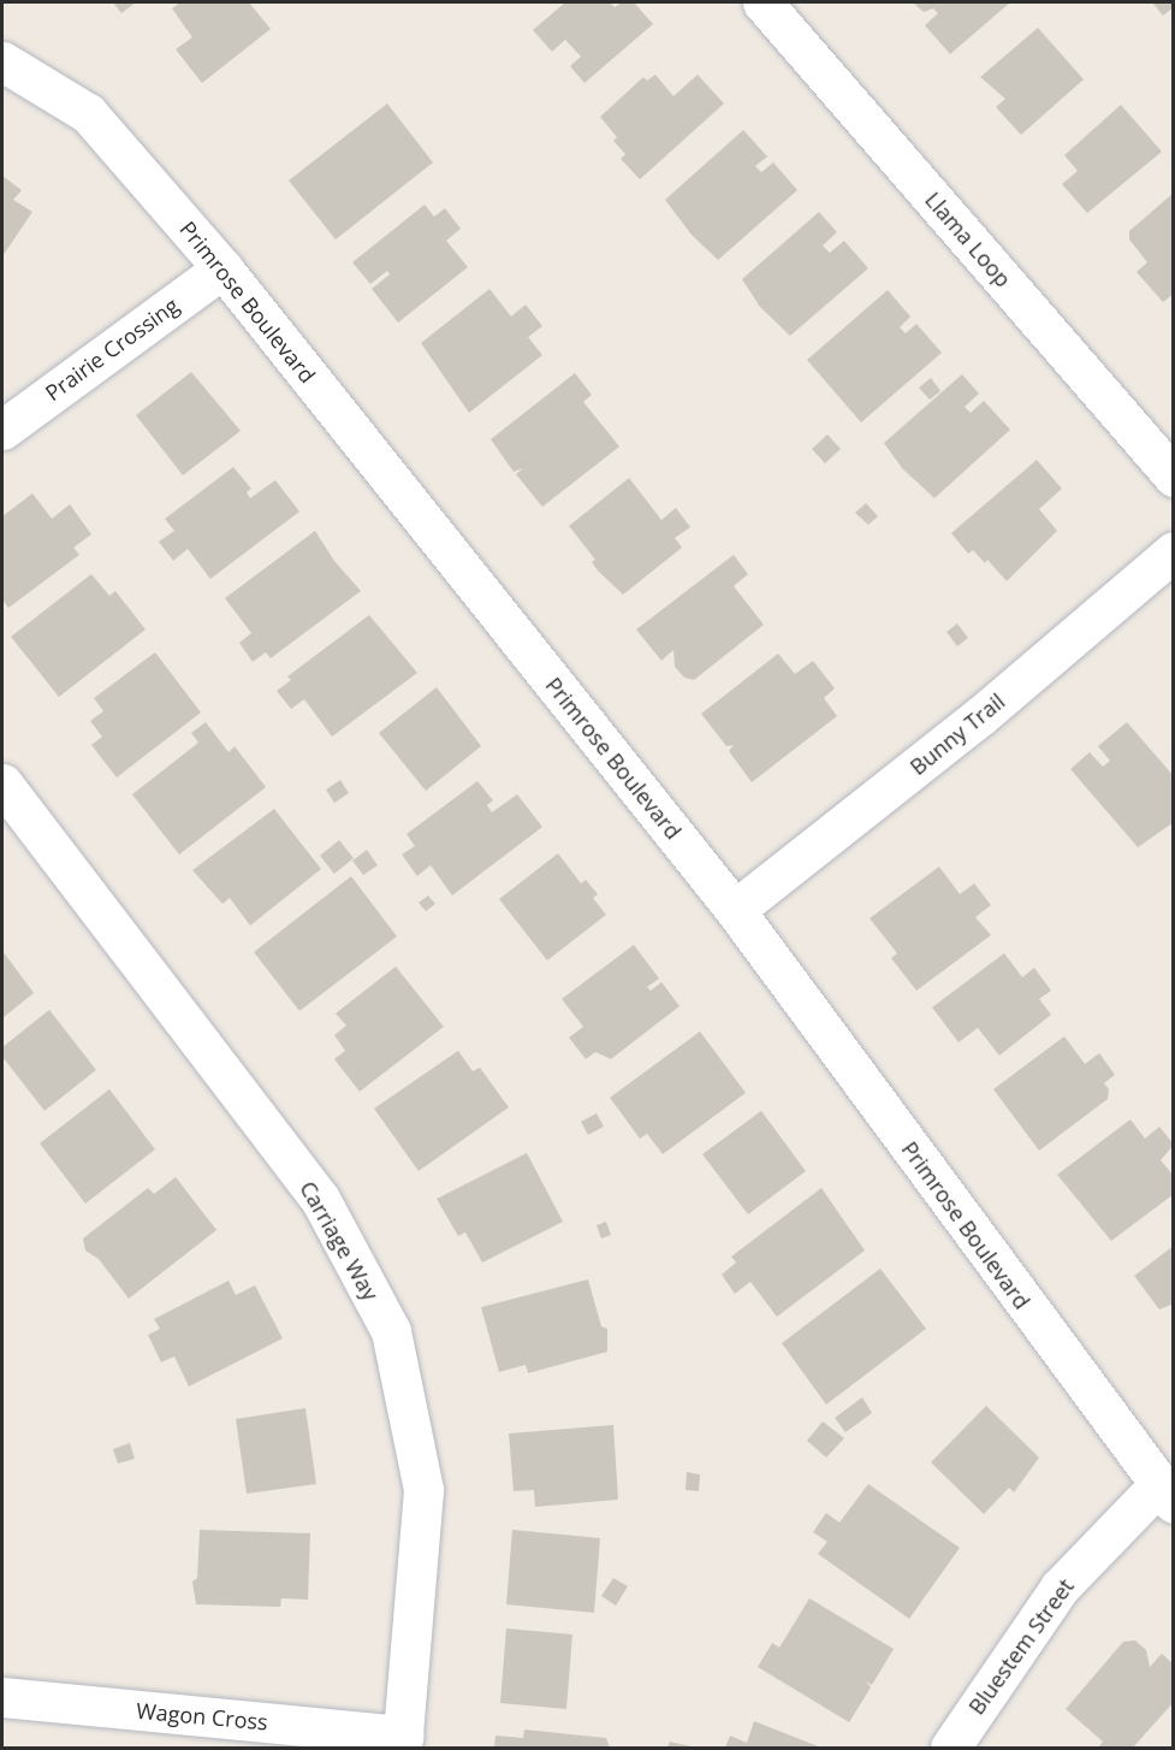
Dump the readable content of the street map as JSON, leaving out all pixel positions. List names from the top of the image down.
{
  "streets": {
    "street": [
      "Llama Loop",
      "Primrose Boulevard",
      "Prairie Crossing",
      "Bunny Trail",
      "Carriage Way",
      "Bluestem Street",
      "Wagon Cross"
    ]
  },
  "crossings": [
    ["Primrose Boulevard", "Prairie Crossing"],
    ["Primrose Boulevard", "Bunny Trail"],
    ["Primrose Boulevard", "Bluestem Street"],
    ["Carriage Way", "Wagon Cross"]
  ]
}
